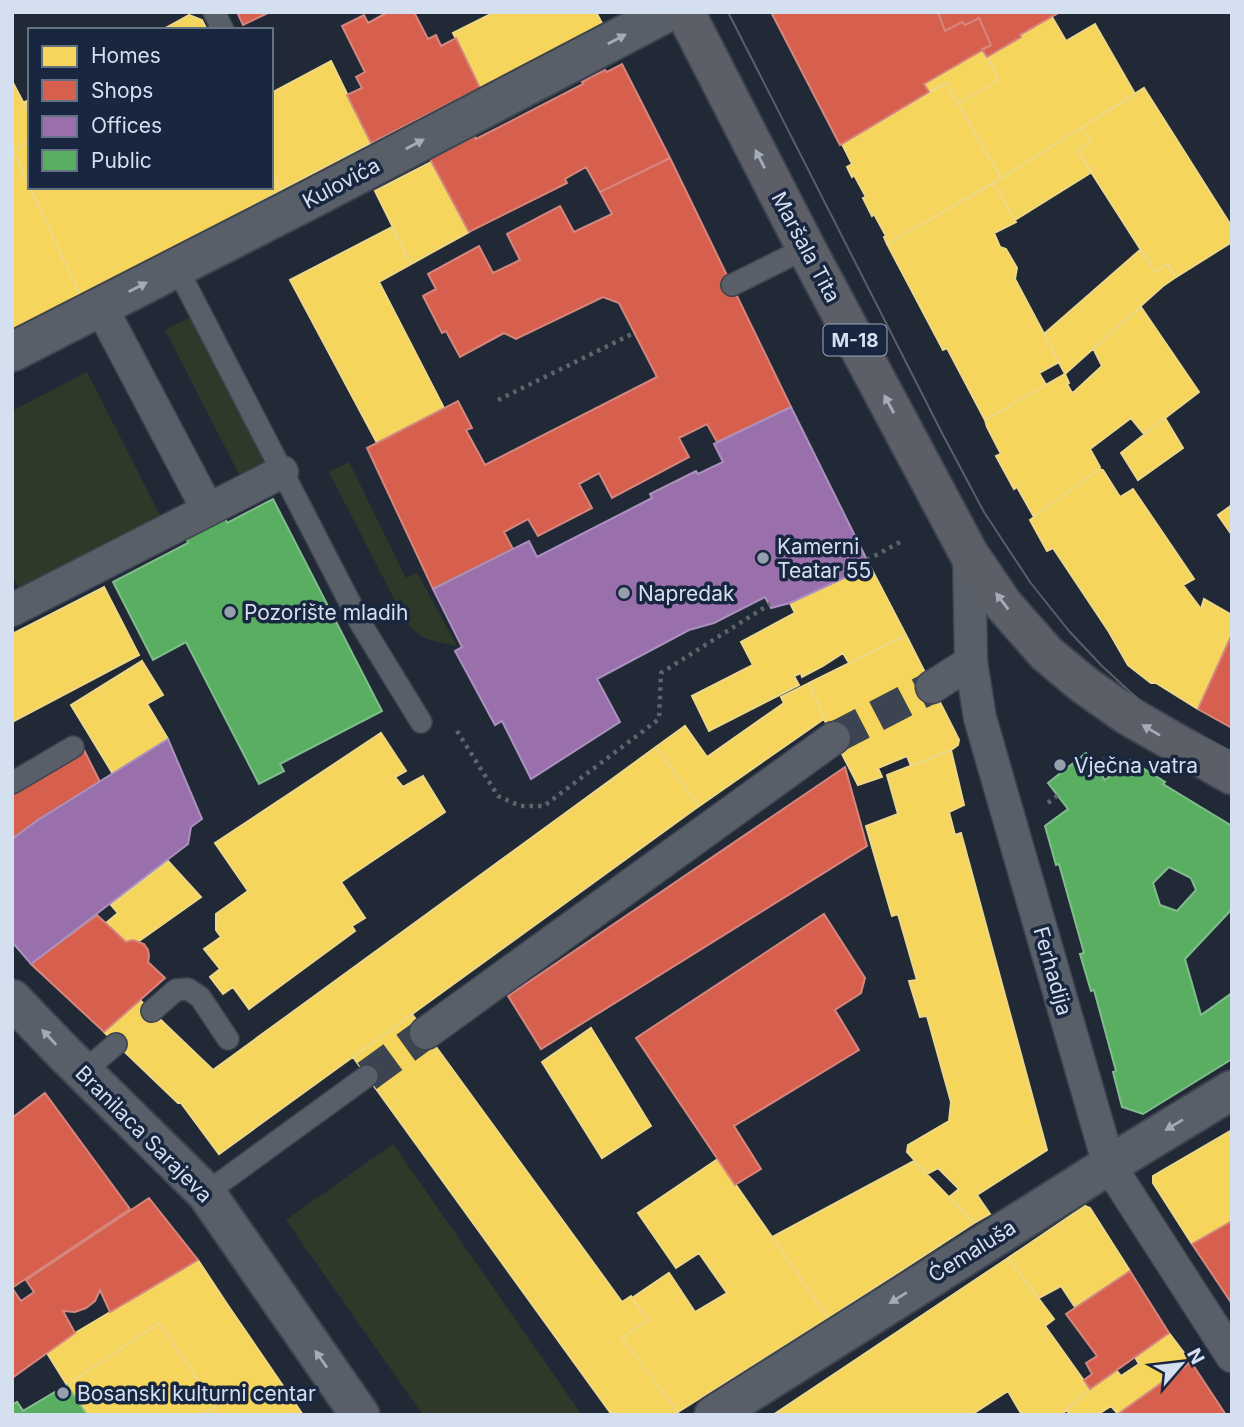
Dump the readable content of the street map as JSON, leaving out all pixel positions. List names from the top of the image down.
{
  "streets": {
    "main road": ["Maršala Tita", "M-18"],
    "street": [
      "Kulovića",
      "Ferhadija",
      "Branilaca Sarajeva",
      "Ćemaluša"
    ]
  },
  "crossings": [
    ["Maršala Tita", "Ferhadija"],
    ["Ferhadija", "Ćemaluša"]
  ],
  "one_way": [
    "Kulovića",
    "Maršala Tita",
    "Branilaca Sarajeva",
    "Ćemaluša"
  ],
  "places": [
    "Kamerni Teatar 55",
    "Napredak",
    "Pozorište mladih",
    "Vječna vatra",
    "Bosanski kulturni centar"
  ],
  "legend": [
    "Homes",
    "Shops",
    "Offices",
    "Public"
  ],
  "north": "top right"
}
